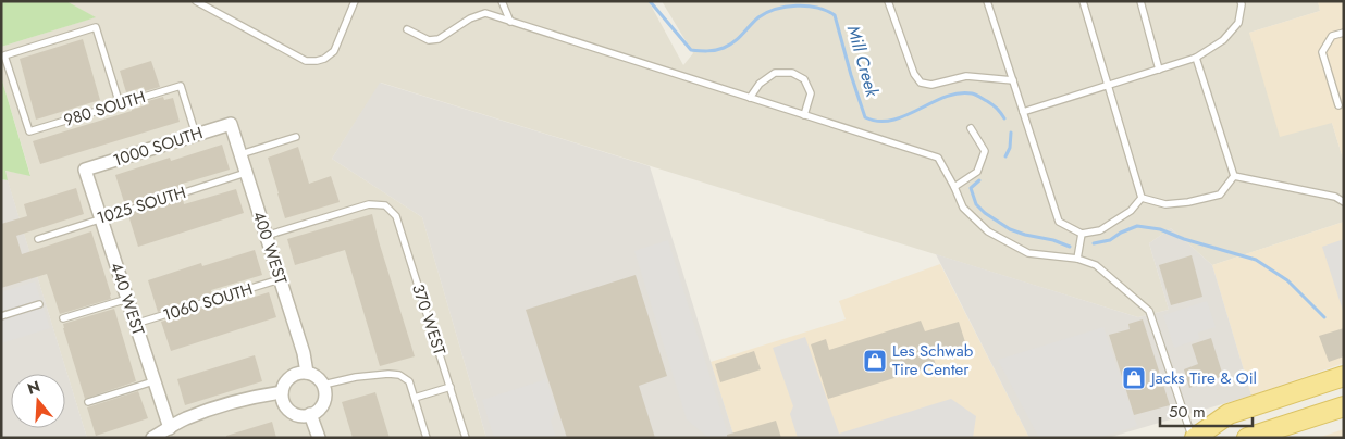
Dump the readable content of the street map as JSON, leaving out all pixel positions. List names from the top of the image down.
{
  "streets": {
    "street": ["1000 SOUTH", "400 WEST", "440 WEST"],
    "lane": [
      "980 SOUTH",
      "1025 SOUTH",
      "1060 SOUTH",
      "370 WEST"
    ]
  },
  "crossings": [
    ["980 SOUTH", "1000 SOUTH"],
    ["1000 SOUTH", "400 WEST"],
    ["1000 SOUTH", "440 WEST"],
    ["1025 SOUTH", "400 WEST"],
    ["1025 SOUTH", "440 WEST"],
    ["400 WEST", "1060 SOUTH"],
    ["400 WEST", "370 WEST"],
    ["440 WEST", "1060 SOUTH"]
  ],
  "water": ["Mill Creek"],
  "places": {
    "shop": ["Les Schwab Tire Center", "Jacks Tire & Oil"]
  },
  "scale_bar": "50 m",
  "north": "top"
}
